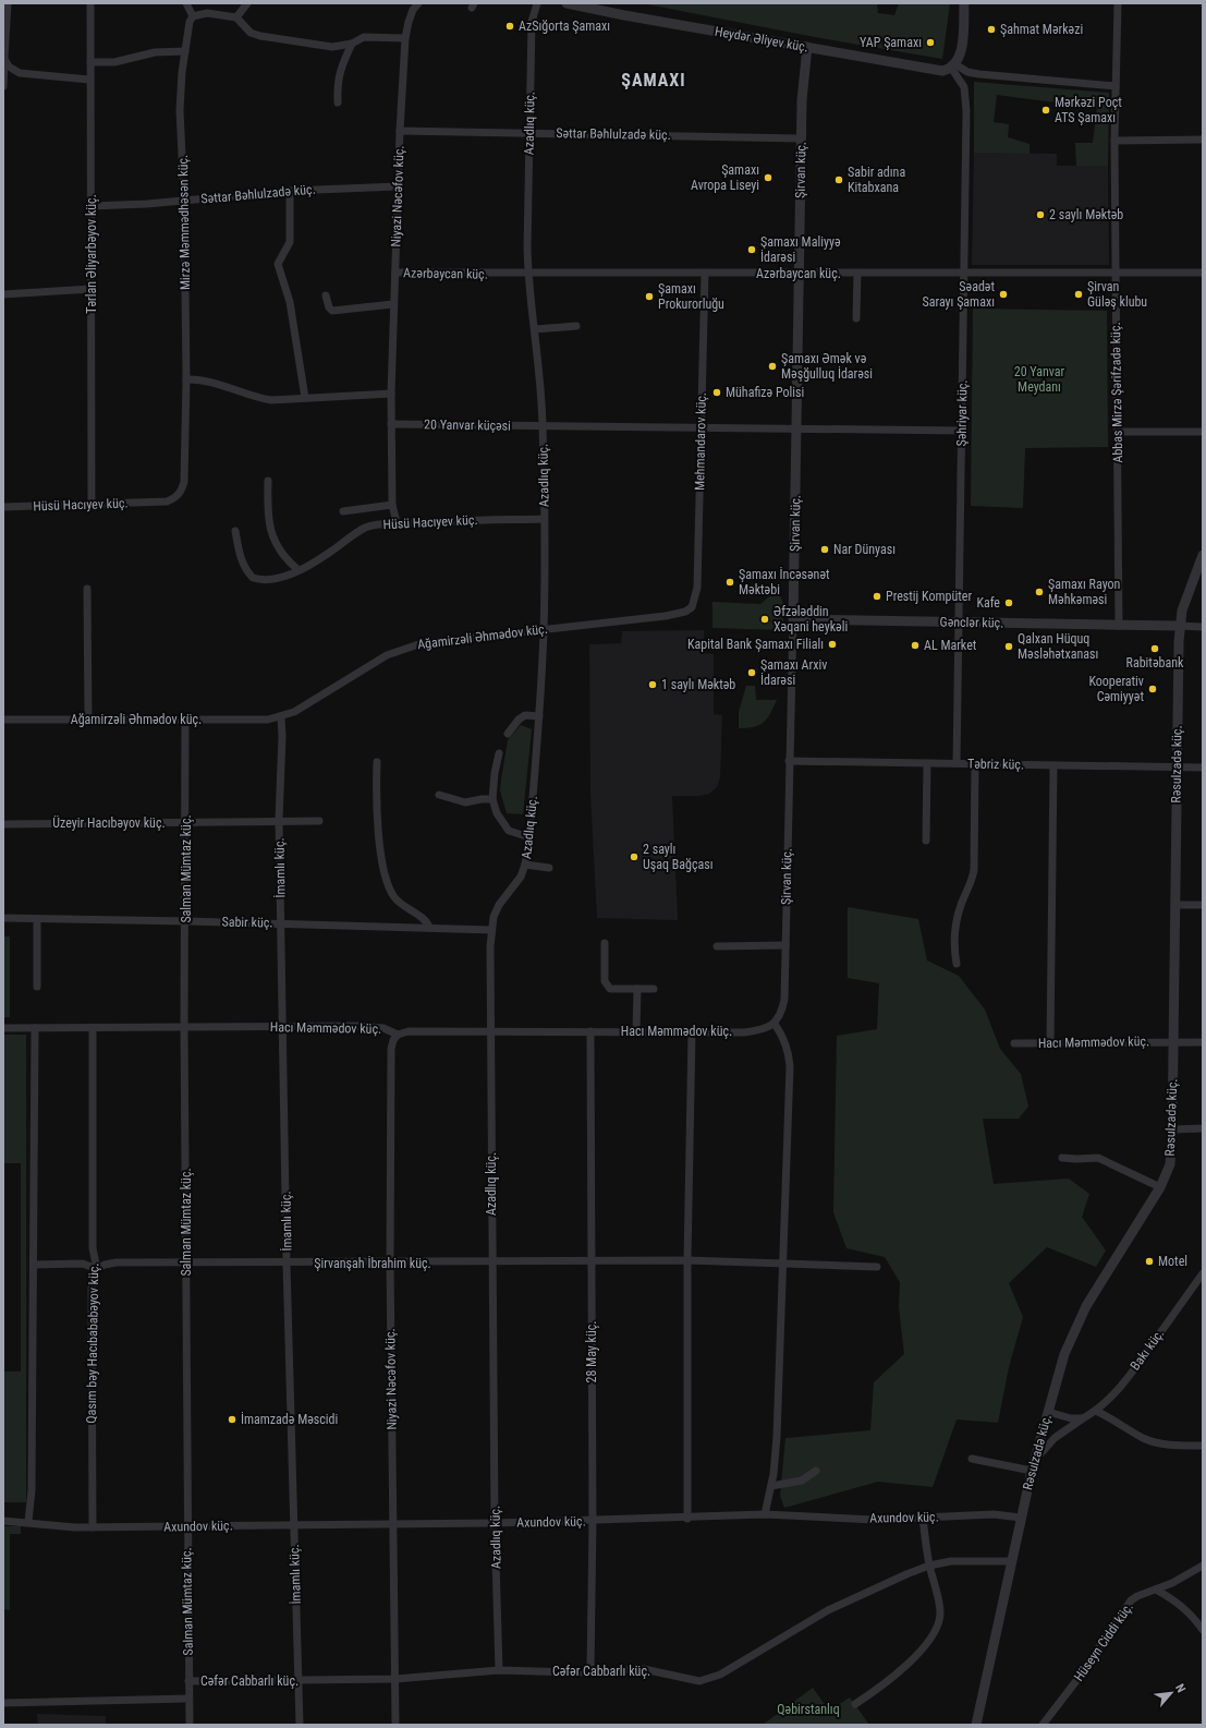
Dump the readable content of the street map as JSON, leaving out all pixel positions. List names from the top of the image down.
{
  "streets": {
    "street": [
      "Heydər Əliyev küç.",
      "Azadlıq küç.",
      "Səttar Bəhlulzadə küç.",
      "Şirvan küç.",
      "Niyazi Nəcəfov küç.",
      "Mirzə Məmmədhəsən küç.",
      "Tərlan Əliyarbəyov küç.",
      "Azərbaycan küç.",
      "Abbas Mirzə Şərifzadə küç.",
      "Şəhriyar küç.",
      "20 Yanvar küçəsi",
      "Mehmandarov küç.",
      "Hüsü Hacıyev küç.",
      "Gənclər küç.",
      "Ağamirzəli Əhmədov küç.",
      "Təbriz küç.",
      "Rəsulzadə küç.",
      "Üzeyir Hacıbəyov küç.",
      "İmamlı küç.",
      "Salman Mümtaz küç.",
      "Sabir küç.",
      "Hacı Məmmədov küç.",
      "Şirvanşah İbrahim küç.",
      "Qasım bəy Hacıbababəyov küç.",
      "Bakı küç.",
      "28 May küç.",
      "Axundov küç.",
      "Hüseyn Ciddi küç.",
      "Cəfər Cabbarlı küç."
    ]
  },
  "crossings": [
    ["Heydər Əliyev küç.", "Şirvan küç."],
    ["Heydər Əliyev küç.", "Abbas Mirzə Şərifzadə küç."],
    ["Heydər Əliyev küç.", "Şəhriyar küç."],
    ["Azadlıq küç.", "Səttar Bəhlulzadə küç."],
    ["Azadlıq küç.", "Azərbaycan küç."],
    ["Azadlıq küç.", "20 Yanvar küçəsi"],
    ["Azadlıq küç.", "Hüsü Hacıyev küç."],
    ["Azadlıq küç.", "Ağamirzəli Əhmədov küç."],
    ["Azadlıq küç.", "Sabir küç."],
    ["Azadlıq küç.", "Hacı Məmmədov küç."],
    ["Azadlıq küç.", "Şirvanşah İbrahim küç."],
    ["Azadlıq küç.", "Axundov küç."],
    ["Azadlıq küç.", "Cəfər Cabbarlı küç."],
    ["Səttar Bəhlulzadə küç.", "Şirvan küç."],
    ["Səttar Bəhlulzadə küç.", "Niyazi Nəcəfov küç."],
    ["Səttar Bəhlulzadə küç.", "Mirzə Məmmədhəsən küç."],
    ["Səttar Bəhlulzadə küç.", "Tərlan Əliyarbəyov küç."],
    ["Şirvan küç.", "Azərbaycan küç."],
    ["Şirvan küç.", "20 Yanvar küçəsi"],
    ["Şirvan küç.", "Gənclər küç."],
    ["Şirvan küç.", "Təbriz küç."],
    ["Şirvan küç.", "Hacı Məmmədov küç."],
    ["Niyazi Nəcəfov küç.", "Azərbaycan küç."],
    ["Niyazi Nəcəfov küç.", "20 Yanvar küçəsi"],
    ["Niyazi Nəcəfov küç.", "Hüsü Hacıyev küç."],
    ["Niyazi Nəcəfov küç.", "Hacı Məmmədov küç."],
    ["Niyazi Nəcəfov küç.", "Şirvanşah İbrahim küç."],
    ["Niyazi Nəcəfov küç.", "Axundov küç."],
    ["Niyazi Nəcəfov küç.", "Cəfər Cabbarlı küç."],
    ["Mirzə Məmmədhəsən küç.", "Hüsü Hacıyev küç."],
    ["Tərlan Əliyarbəyov küç.", "Hüsü Hacıyev küç."],
    ["Azərbaycan küç.", "Abbas Mirzə Şərifzadə küç."],
    ["Azərbaycan küç.", "Şəhriyar küç."],
    ["Azərbaycan küç.", "Mehmandarov küç."],
    ["Abbas Mirzə Şərifzadə küç.", "Gənclər küç."],
    ["Şəhriyar küç.", "20 Yanvar küçəsi"],
    ["Şəhriyar küç.", "Gənclər küç."],
    ["Şəhriyar küç.", "Təbriz küç."],
    ["20 Yanvar küçəsi", "Mehmandarov küç."],
    ["Mehmandarov küç.", "Ağamirzəli Əhmədov küç."],
    ["Gənclər küç.", "Rəsulzadə küç."],
    ["Ağamirzəli Əhmədov küç.", "İmamlı küç."],
    ["Ağamirzəli Əhmədov küç.", "Salman Mümtaz küç."],
    ["Təbriz küç.", "Rəsulzadə küç."],
    ["Rəsulzadə küç.", "Hacı Məmmədov küç."],
    ["Rəsulzadə küç.", "Bakı küç."],
    ["Rəsulzadə küç.", "Axundov küç."],
    ["Rəsulzadə küç.", "Cəfər Cabbarlı küç."],
    ["Üzeyir Hacıbəyov küç.", "İmamlı küç."],
    ["Üzeyir Hacıbəyov küç.", "Salman Mümtaz küç."],
    ["İmamlı küç.", "Sabir küç."],
    ["İmamlı küç.", "Hacı Məmmədov küç."],
    ["İmamlı küç.", "Şirvanşah İbrahim küç."],
    ["İmamlı küç.", "Axundov küç."],
    ["İmamlı küç.", "Cəfər Cabbarlı küç."],
    ["Salman Mümtaz küç.", "Sabir küç."],
    ["Salman Mümtaz küç.", "Hacı Məmmədov küç."],
    ["Salman Mümtaz küç.", "Şirvanşah İbrahim küç."],
    ["Salman Mümtaz küç.", "Axundov küç."],
    ["Salman Mümtaz küç.", "Cəfər Cabbarlı küç."],
    ["Hacı Məmmədov küç.", "Qasım bəy Hacıbababəyov küç."],
    ["Hacı Məmmədov küç.", "28 May küç."],
    ["Şirvanşah İbrahim küç.", "Qasım bəy Hacıbababəyov küç."],
    ["Şirvanşah İbrahim küç.", "28 May küç."],
    ["Qasım bəy Hacıbababəyov küç.", "Axundov küç."],
    ["28 May küç.", "Axundov küç."],
    ["28 May küç.", "Cəfər Cabbarlı küç."]
  ],
  "districts": ["ŞAMAXI"],
  "parks": ["20 Yanvar Meydanı", "Qəbirstanlıq"],
  "places": [
    "AzSığorta Şamaxı",
    "Şahmat Mərkəzi",
    "YAP Şamaxı",
    "Mərkəzi Poçt ATS Şamaxı",
    "Şamaxı Avropa Liseyi",
    "Sabir adına Kitabxana",
    "2 saylı Məktəb",
    "Şamaxı Maliyyə İdarəsi",
    "Səadət Sarayı Şamaxı",
    "Şirvan Güləş klubu",
    "Şamaxı Prokurorluğu",
    "Şamaxı Əmək və Məşğulluq İdarəsi",
    "Mühafizə Polisi",
    "Nar Dünyası",
    "Şamaxı İncəsənət Məktəbi",
    "Şamaxı Rayon Məhkəməsi",
    "Prestij Kompüter",
    "Kafe",
    "Əfzələddin Xəqani heykəli",
    "Kapital Bank Şamaxı Filialı",
    "AL Market",
    "Qalxan Hüquq Məsləhətxanası",
    "Rabitəbank",
    "Şamaxı Arxiv İdarəsi",
    "1 saylı Məktəb",
    "Kooperativ Cəmiyyət",
    "2 saylı Uşaq Bağçası",
    "Motel",
    "İmamzadə Məscidi"
  ],
  "north": "top right"
}
